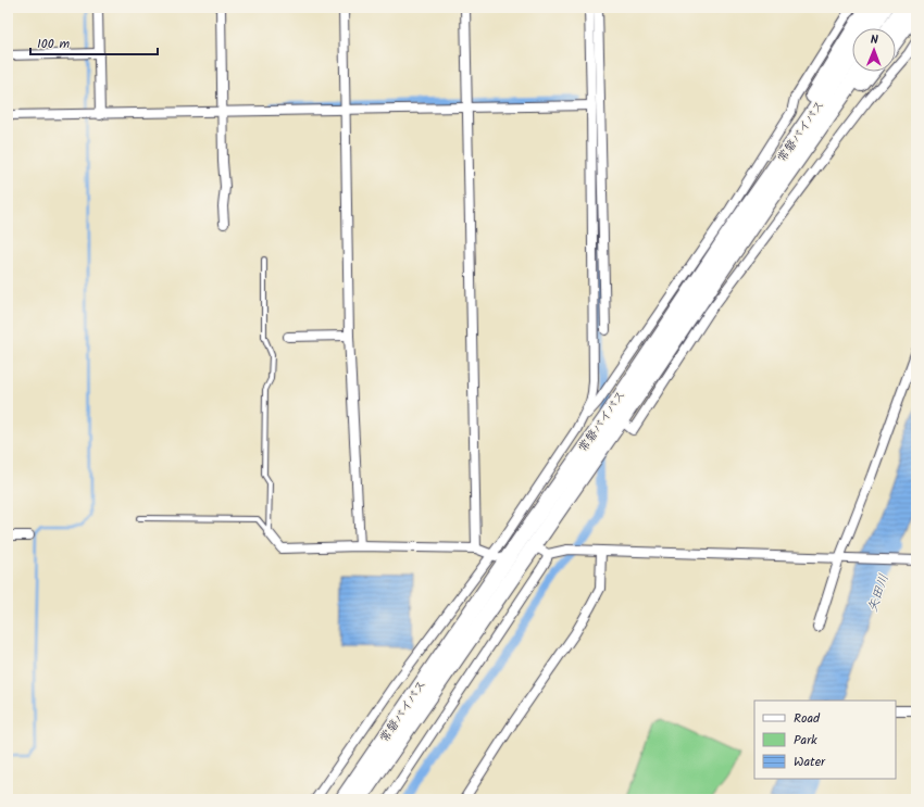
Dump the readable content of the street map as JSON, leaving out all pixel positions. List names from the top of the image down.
{
  "streets": {
    "highway": ["常磐バイパス"]
  },
  "water": ["矢田川"],
  "legend": ["Road", "Park", "Water"],
  "scale_bar": "100 m",
  "north": "top"
}
